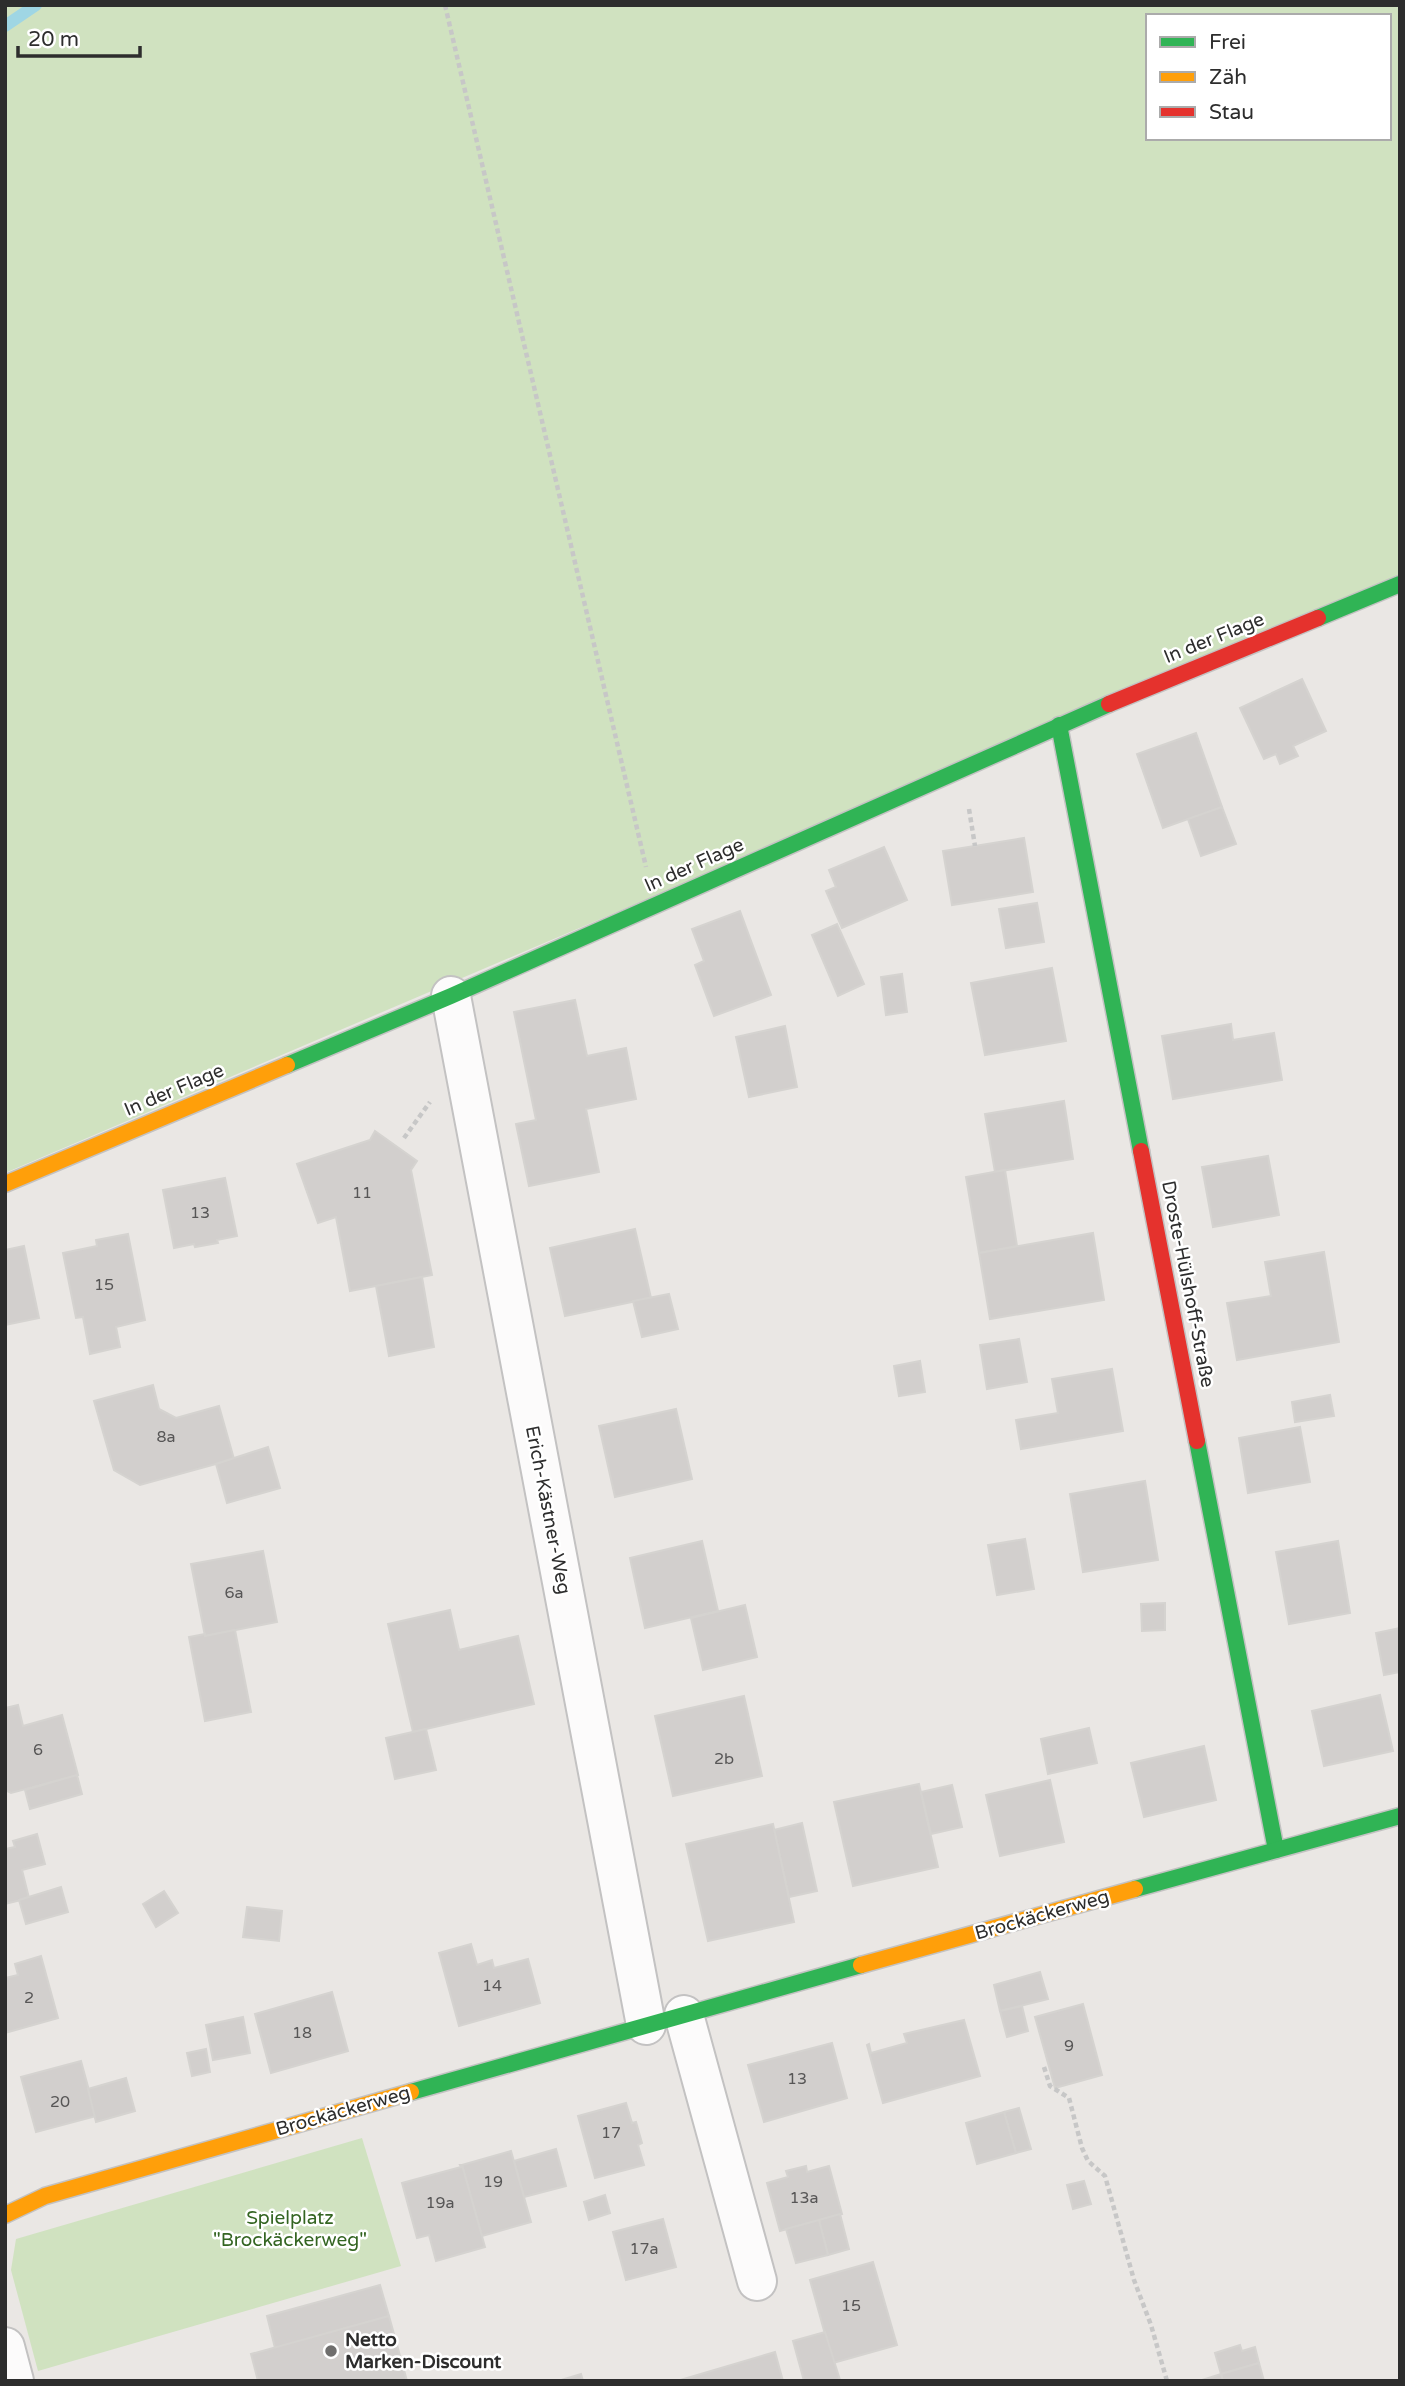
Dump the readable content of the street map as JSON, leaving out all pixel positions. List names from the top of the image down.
{
  "streets": {
    "street": [
      "In der Flage",
      "Droste-Hülshoff-Straße",
      "Erich-Kästner-Weg",
      "Brockäckerweg"
    ]
  },
  "crossings": [
    ["In der Flage", "Droste-Hülshoff-Straße"],
    ["In der Flage", "Erich-Kästner-Weg"],
    ["Droste-Hülshoff-Straße", "Brockäckerweg"],
    ["Erich-Kästner-Weg", "Brockäckerweg"]
  ],
  "parks": ["Spielplatz \"Brockäckerweg\""],
  "places": ["Netto Marken-Discount"],
  "house_numbers": [
    "11",
    "13",
    "15",
    "8a",
    "6a",
    "6",
    "2b",
    "14",
    "2",
    "18",
    "9",
    "13",
    "20",
    "17",
    "19",
    "13a",
    "19a",
    "17a",
    "15"
  ],
  "legend": ["Frei", "Zäh", "Stau"],
  "scale_bar": "20 m"
}
